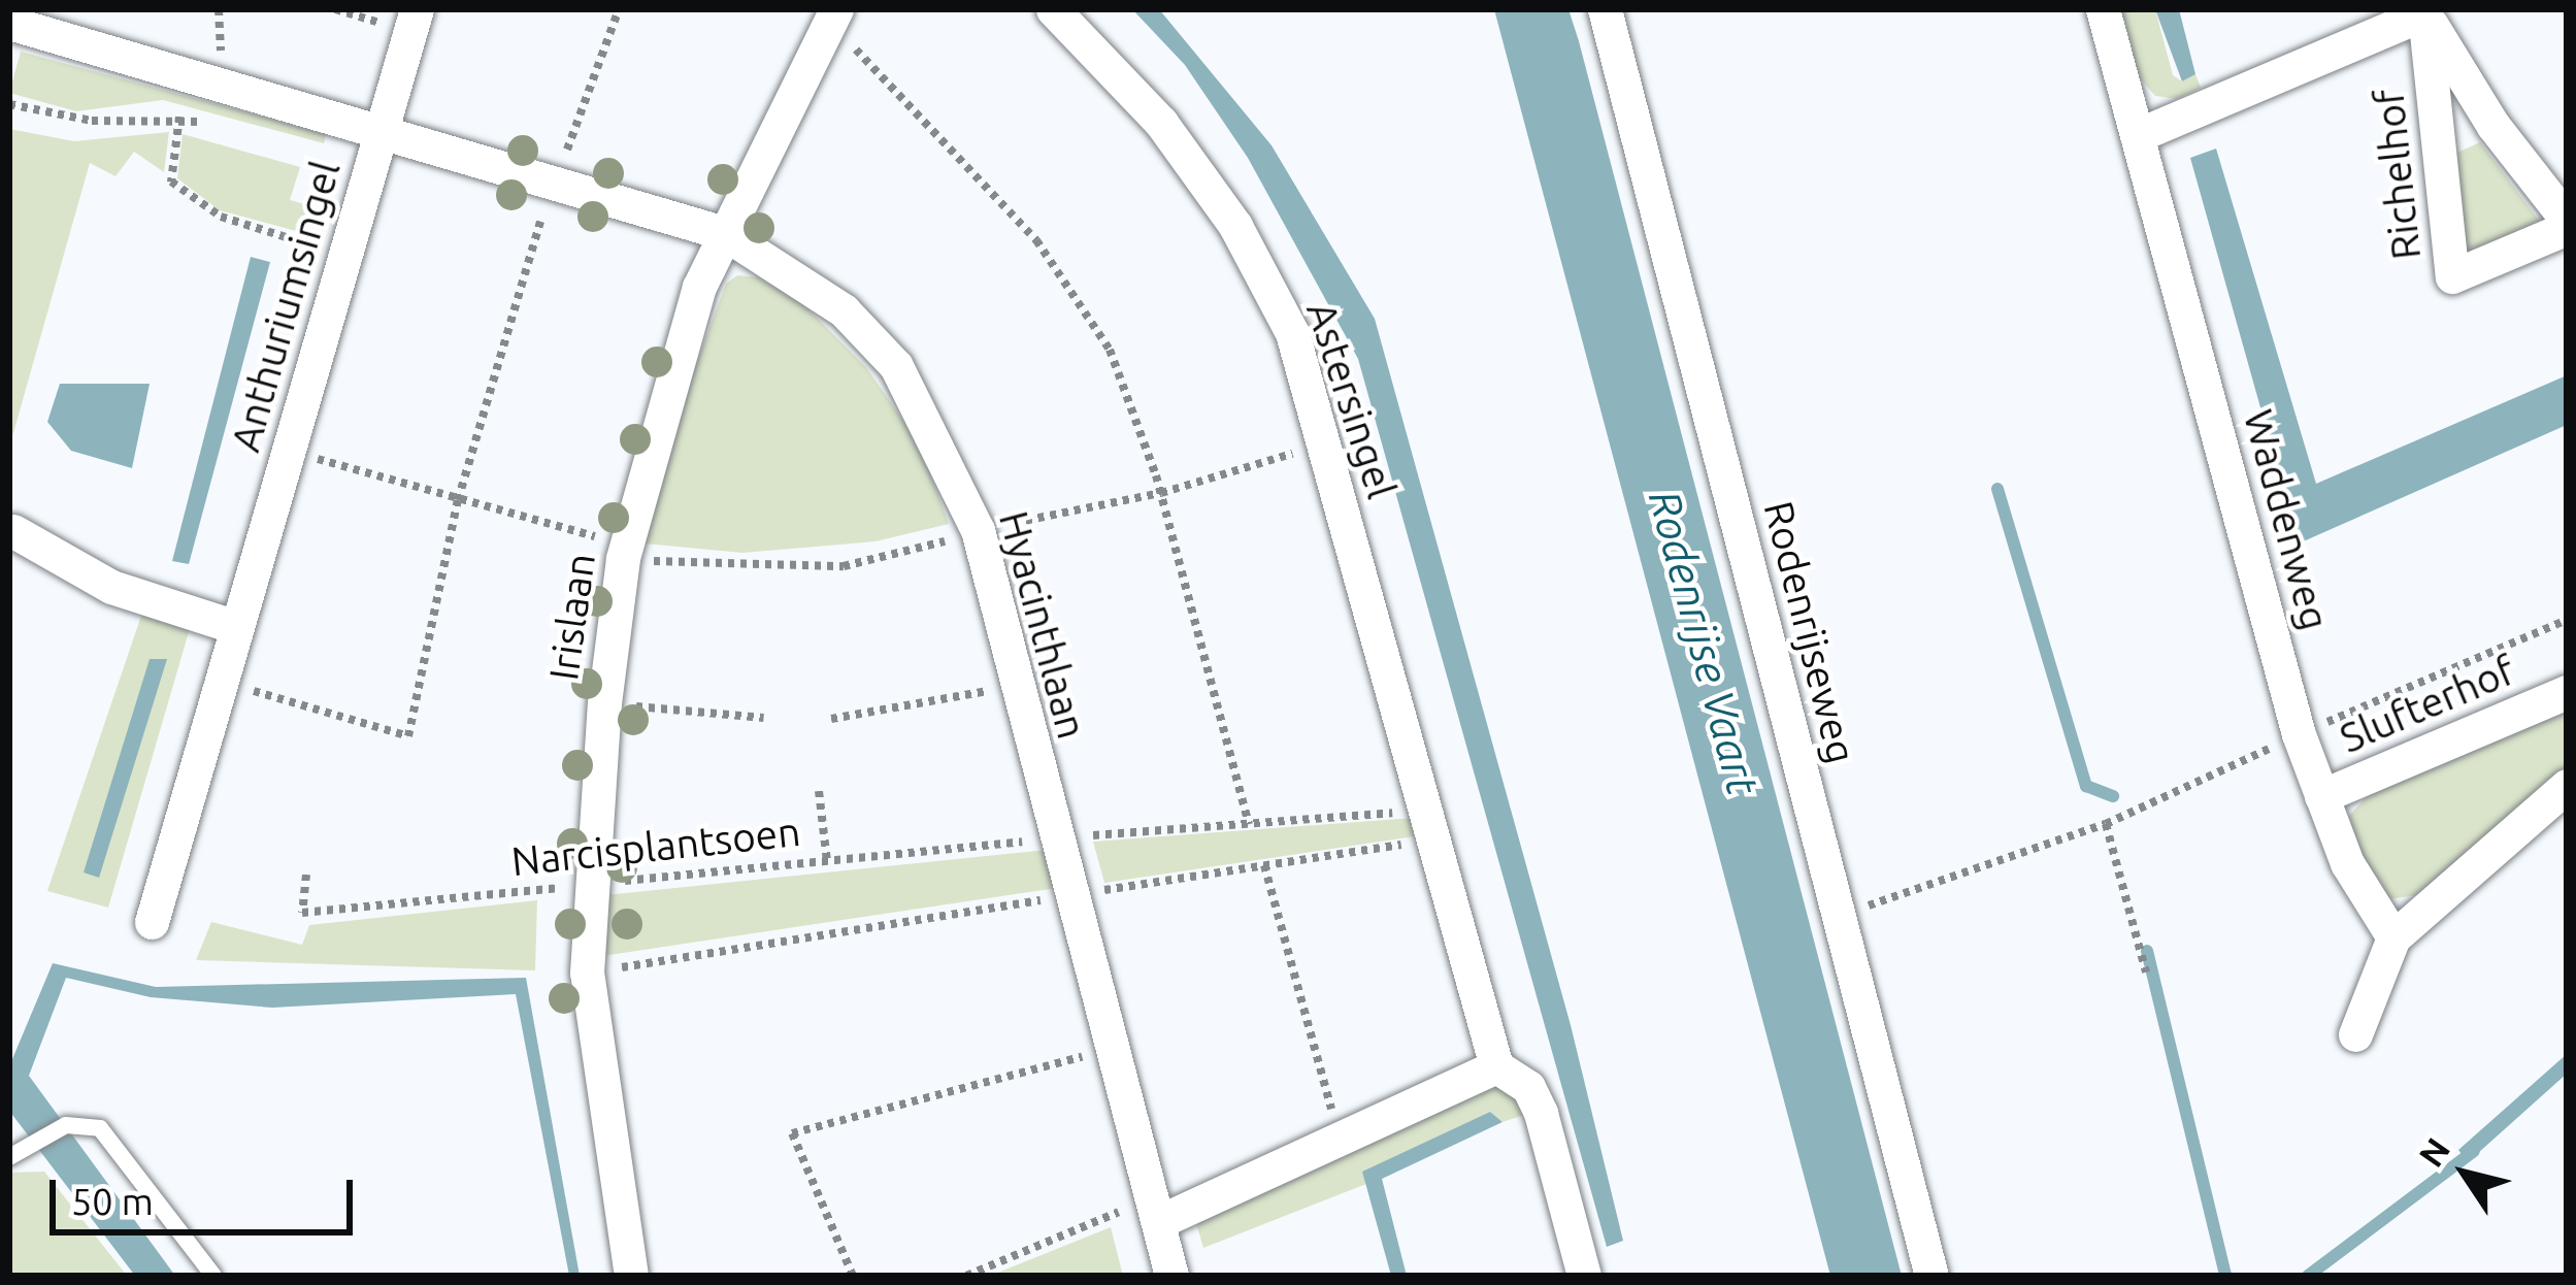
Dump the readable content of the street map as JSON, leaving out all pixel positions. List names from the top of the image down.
{
  "streets": {
    "street": [
      "Richelhof",
      "Anthuriumsingel",
      "Astersingel",
      "Waddenweg",
      "Irislaan",
      "Hyacinthlaan",
      "Rodenrijseweg",
      "Slufterhof"
    ],
    "path": ["Narcisplantsoen"]
  },
  "crossings": [
    ["Richelhof", "Waddenweg"],
    ["Anthuriumsingel", "Hyacinthlaan"],
    ["Waddenweg", "Slufterhof"],
    ["Irislaan", "Hyacinthlaan"],
    ["Irislaan", "Narcisplantsoen"],
    ["Hyacinthlaan", "Narcisplantsoen"]
  ],
  "water": ["Rodenrijse Vaart"],
  "scale_bar": "50 m",
  "north": "top left"
}
